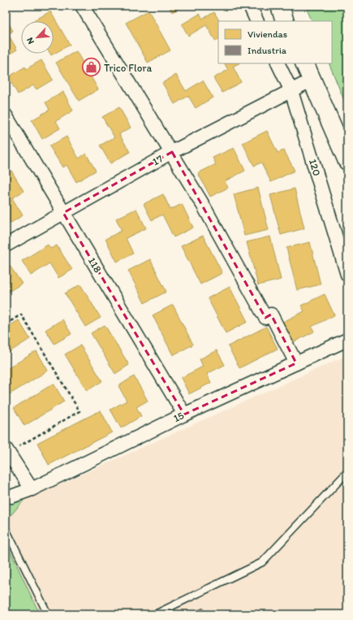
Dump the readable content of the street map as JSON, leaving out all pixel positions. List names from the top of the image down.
{
  "streets": {
    "street": [
      "17",
      "120",
      "118",
      "15"
    ]
  },
  "crossings": [
    ["17", "120"],
    ["17", "118"],
    ["118", "15"]
  ],
  "places": {
    "shop": ["Trico Flora"]
  },
  "legend": ["Viviendas", "Industria"],
  "north": "bottom left"
}
